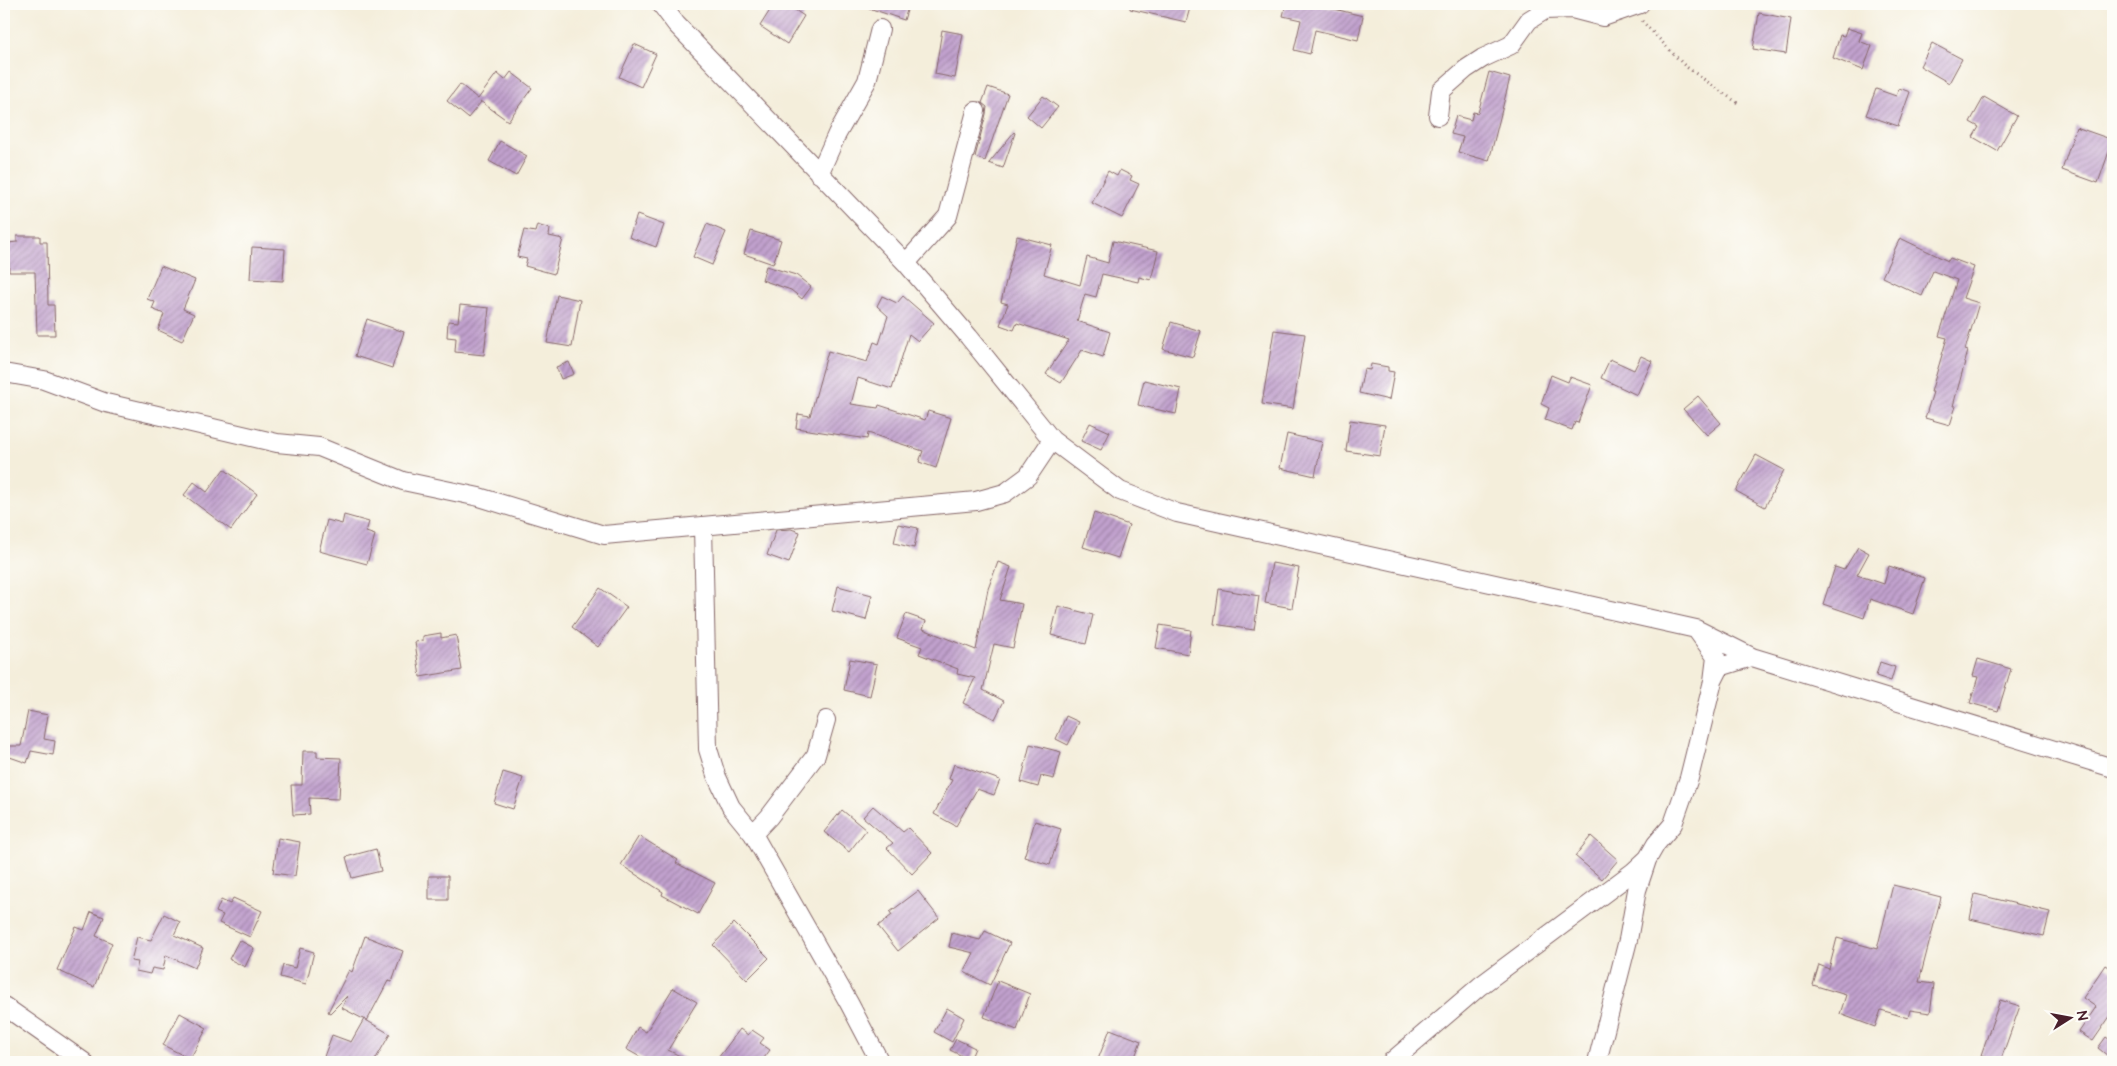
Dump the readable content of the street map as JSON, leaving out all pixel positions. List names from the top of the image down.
{
  "north": "right"
}
